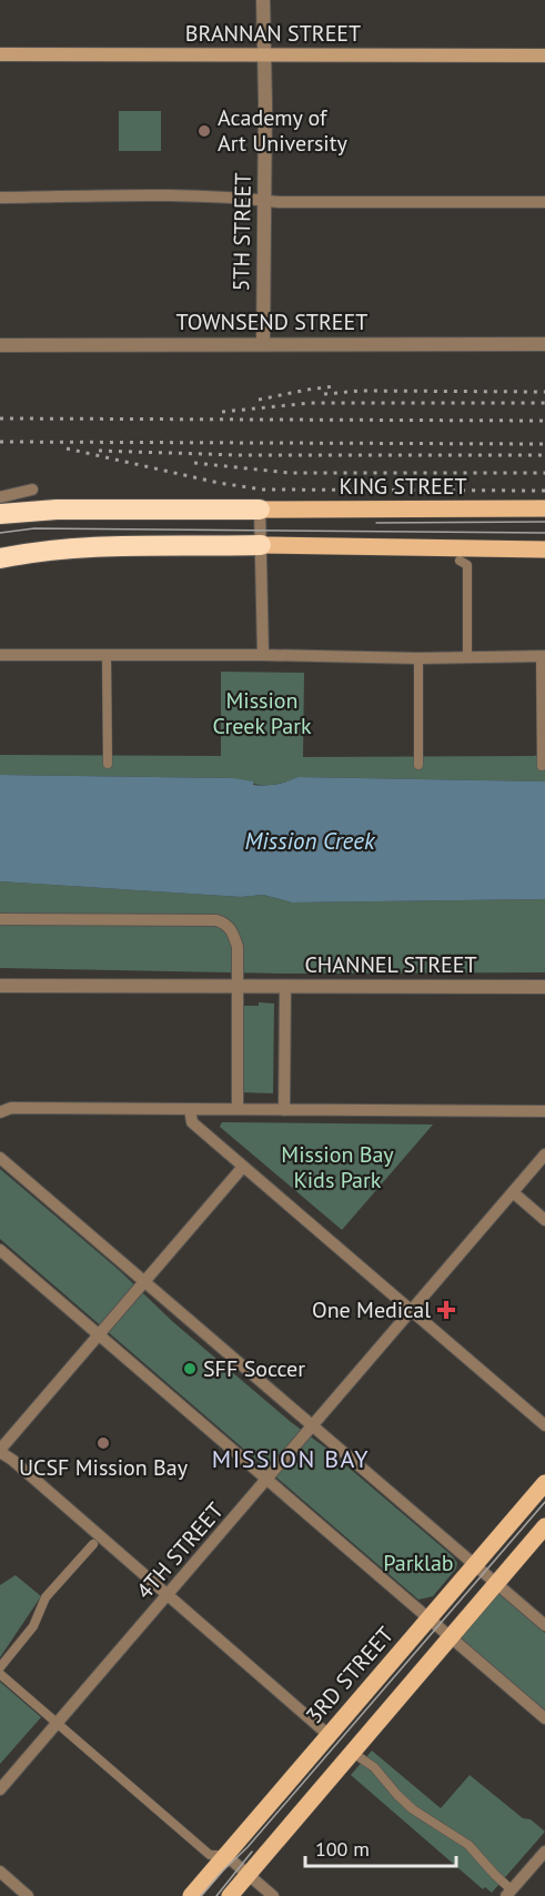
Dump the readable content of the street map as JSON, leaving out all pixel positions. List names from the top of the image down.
{
  "streets": {
    "main road": ["BRANNAN STREET", "KING STREET", "3RD STREET"],
    "street": [
      "5TH STREET",
      "TOWNSEND STREET",
      "CHANNEL STREET",
      "4TH STREET"
    ]
  },
  "crossings": [
    ["BRANNAN STREET", "5TH STREET"],
    ["5TH STREET", "TOWNSEND STREET"]
  ],
  "districts": ["MISSION BAY"],
  "water": ["Mission Creek"],
  "parks": ["Mission Creek Park", "Mission Bay Kids Park", "Parklab"],
  "places": {
    "other": ["Academy of Art University", "SFF Soccer", "UCSF Mission Bay"],
    "health": ["One Medical"]
  },
  "scale_bar": "100 m"
}
